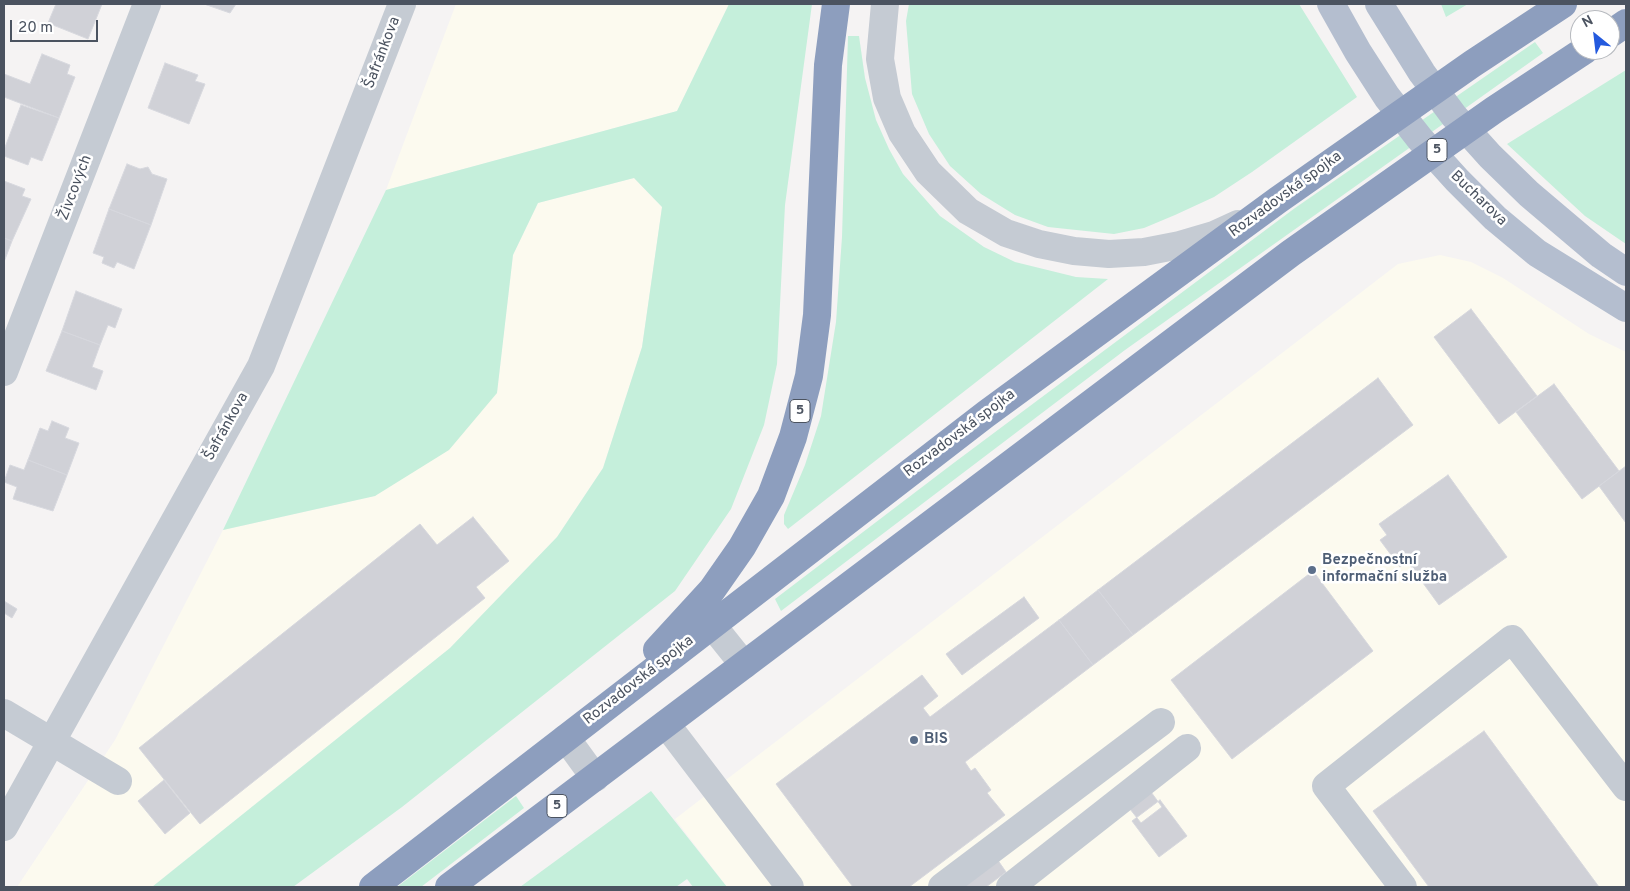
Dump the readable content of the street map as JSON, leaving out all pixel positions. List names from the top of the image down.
{
  "streets": {
    "highway": ["5", "Rozvadovská spojka"],
    "main road": ["Bucharova"],
    "street": ["Šafránkova", "Živcových"]
  },
  "crossings": [
    ["5", "Rozvadovská spojka"]
  ],
  "places": ["Bezpečnostní informační služba", "BIS"],
  "scale_bar": "20 m",
  "north": "top left"
}
